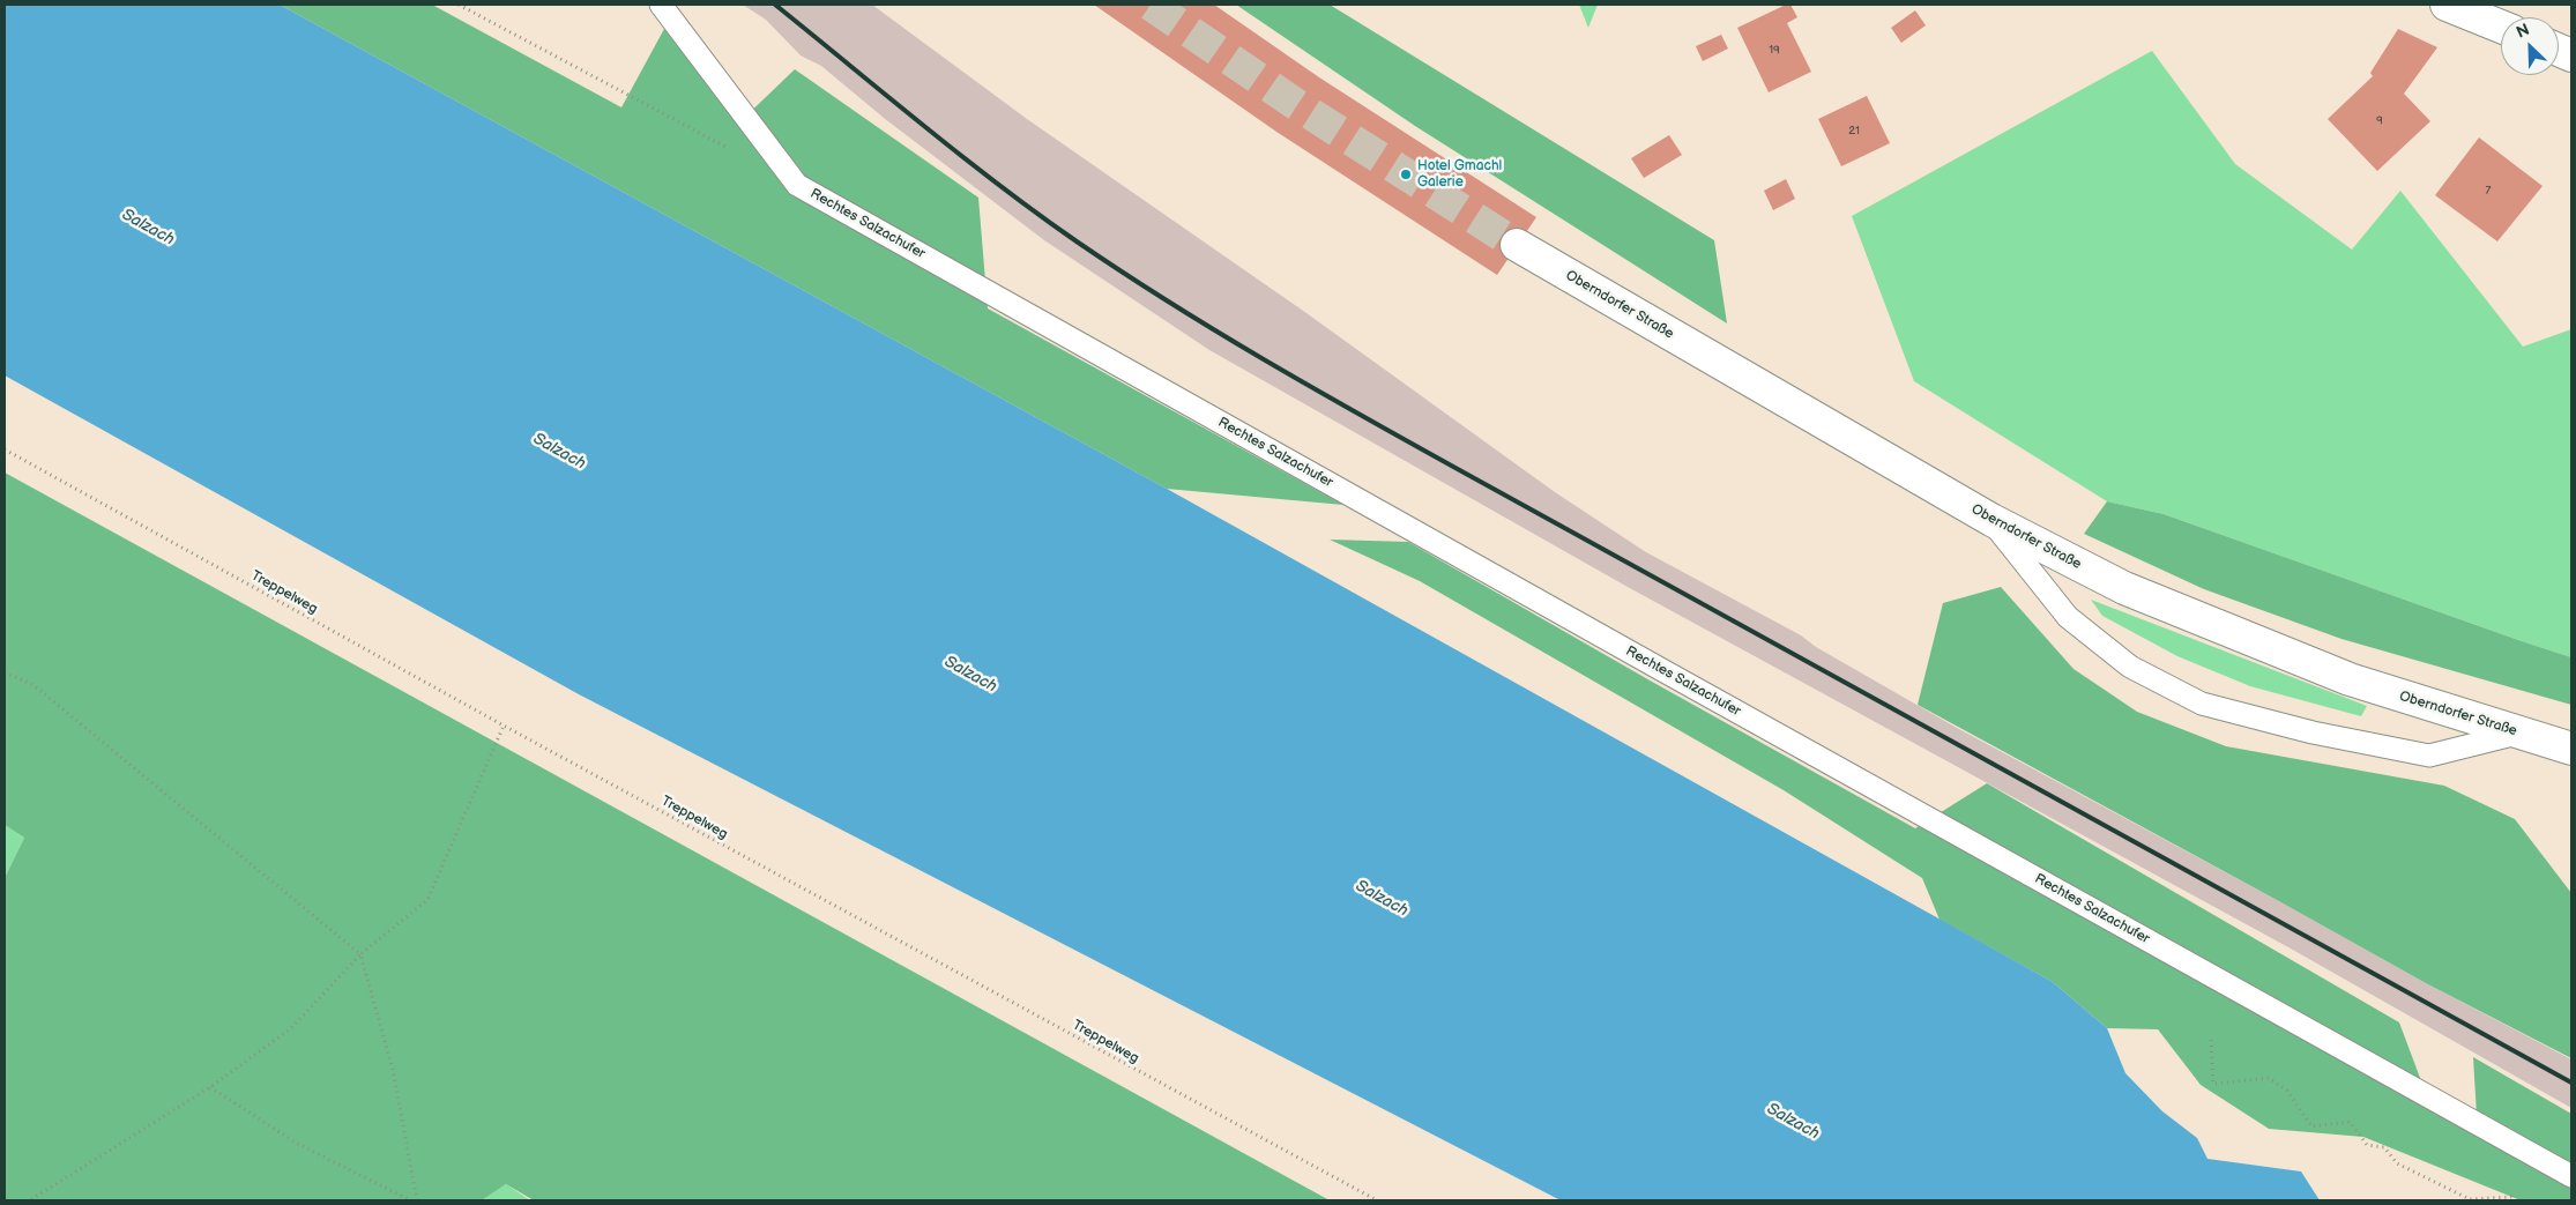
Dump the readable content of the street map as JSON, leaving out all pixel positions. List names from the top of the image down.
{
  "streets": {
    "main road": ["Oberndorfer Straße"],
    "lane": ["Rechtes Salzachufer"],
    "path": ["Treppelweg"]
  },
  "water": ["Salzach"],
  "places": ["Hotel Gmachl Galerie"],
  "house_numbers": [
    "19",
    "9",
    "21",
    "7"
  ],
  "north": "top left"
}
